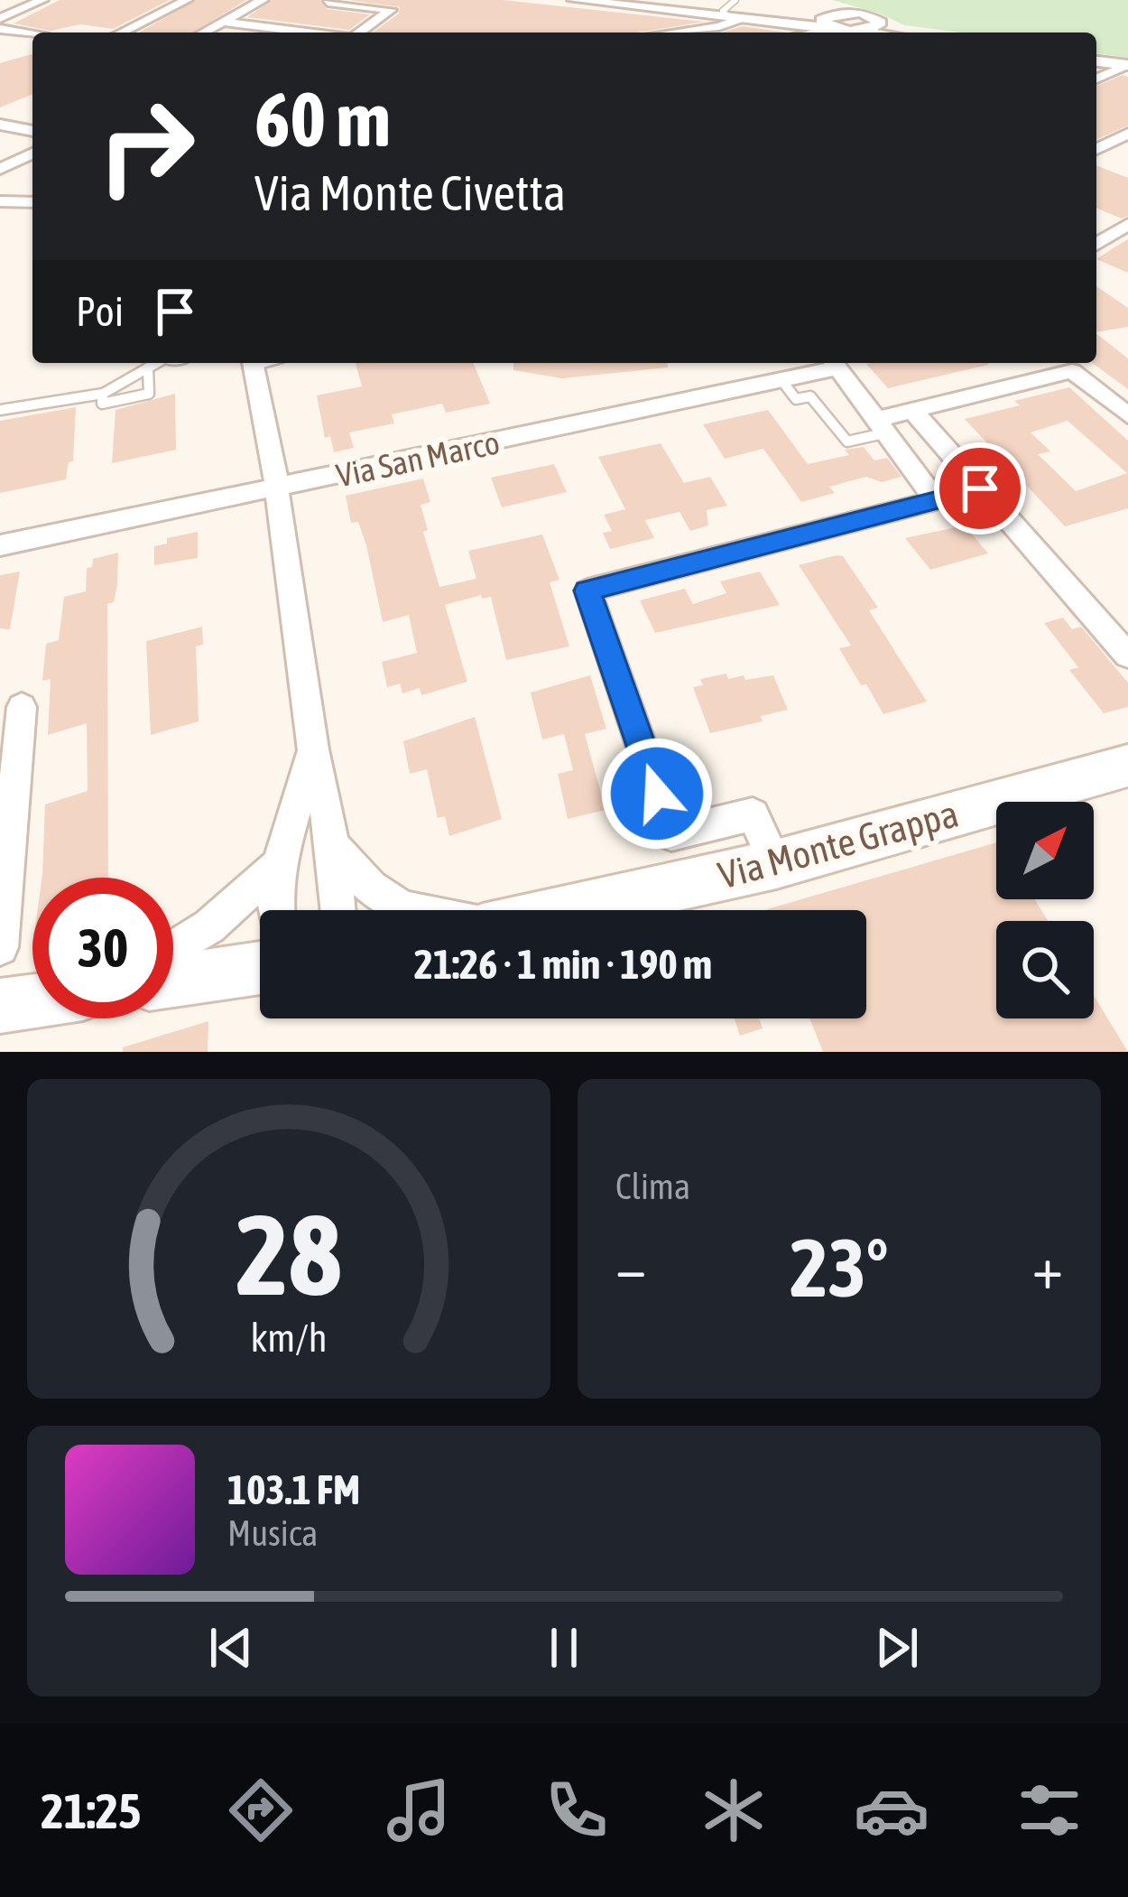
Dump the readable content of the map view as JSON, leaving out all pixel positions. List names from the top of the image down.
{
  "streets": {
    "main road": ["Via Monte Grappa"],
    "street": ["Via San Marco"]
  },
  "north": "top right",
  "page": {
    "turn": ["60 m", "Via Monte Civetta"],
    "then": "Poi",
    "limit": "30",
    "trip": "21:26 · 1 min · 190 m",
    "tile": "Clima",
    "heat": ["−", "23°", "+"],
    "song": ["103.1 FM", "Musica"],
    "tabs": "21:25",
    "gauge": ["28", "km/h"]
  }
}
